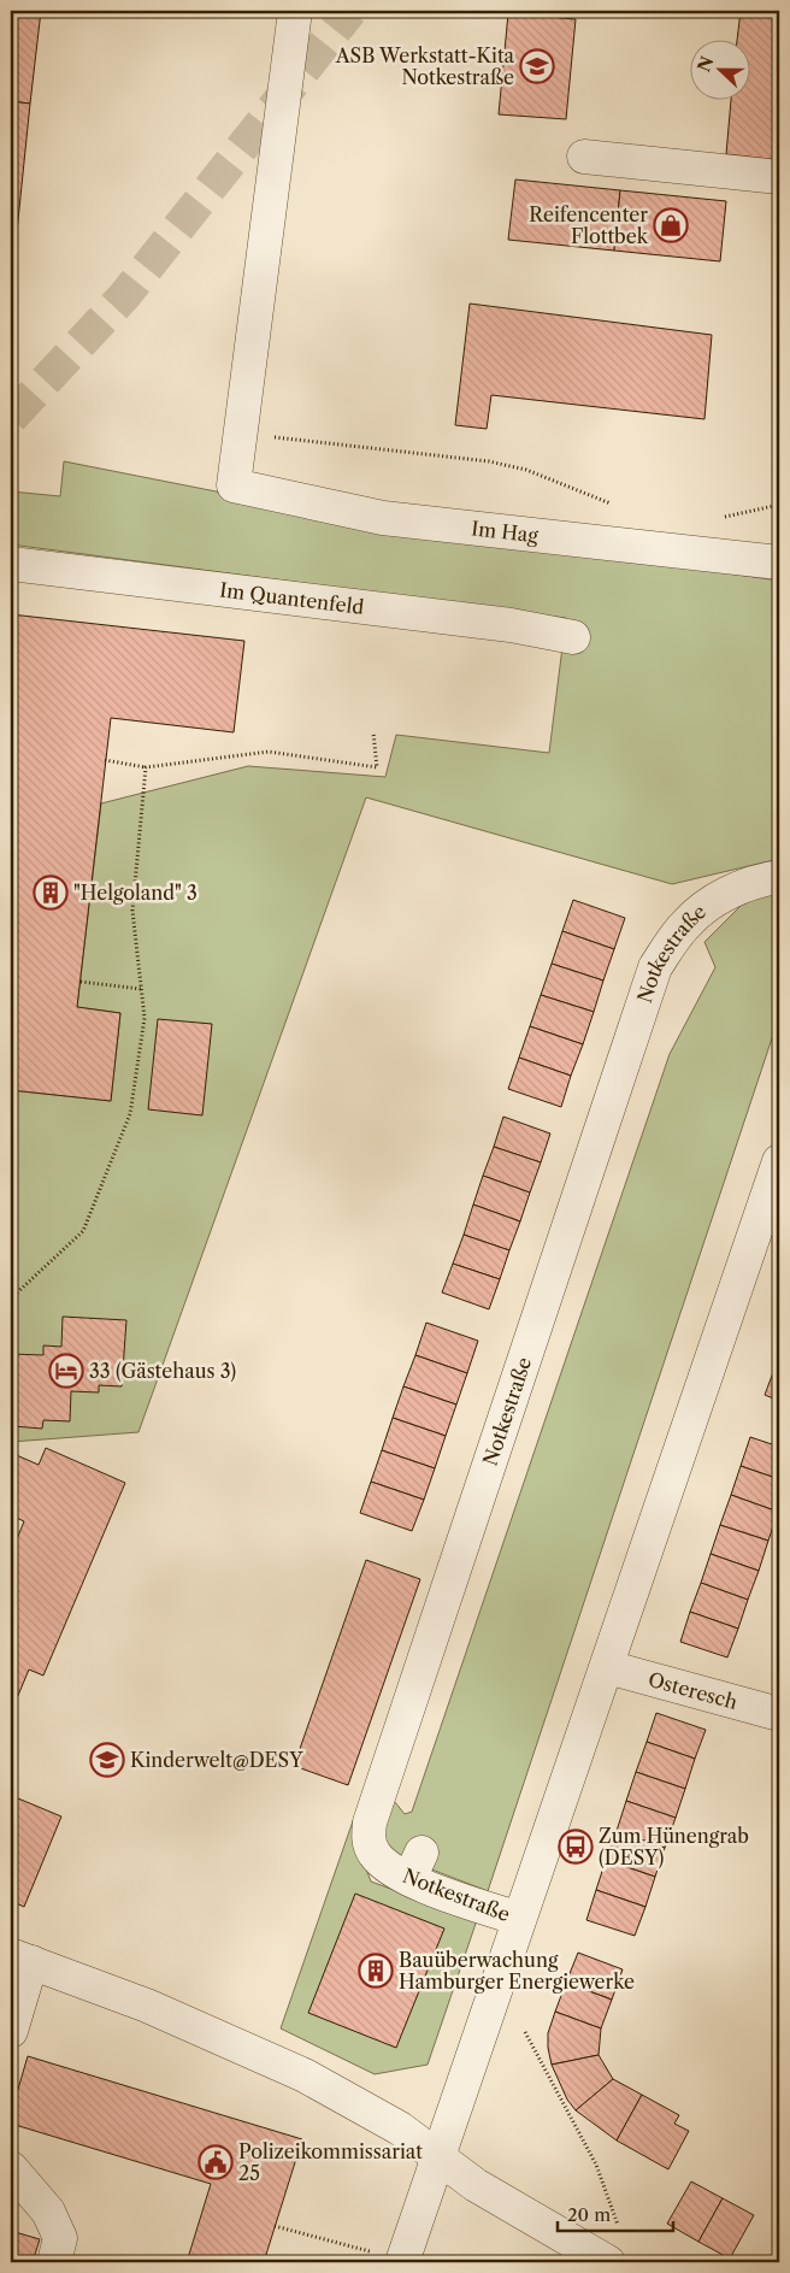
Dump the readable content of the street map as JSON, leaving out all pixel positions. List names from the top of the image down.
{
  "streets": {
    "street": [
      "Im Hag",
      "Im Quantenfeld",
      "Notkestraße",
      "Osteresch"
    ]
  },
  "crossings": [
    ["Notkestraße", "Osteresch"]
  ],
  "places": {
    "school or university": ["ASB Werkstatt-Kita Notkestraße", "Kinderwelt@DESY"],
    "shop": ["Reifencenter Flottbek"],
    "building": ["\"Helgoland\" 3", "Bauüberwachung Hamburger Energiewerke"],
    "hotel": ["33 (Gästehaus 3)"],
    "bus stop": ["Zum Hünengrab (DESY)"],
    "public building": ["Polizeikommissariat 25"]
  },
  "scale_bar": "20 m",
  "north": "left"
}
